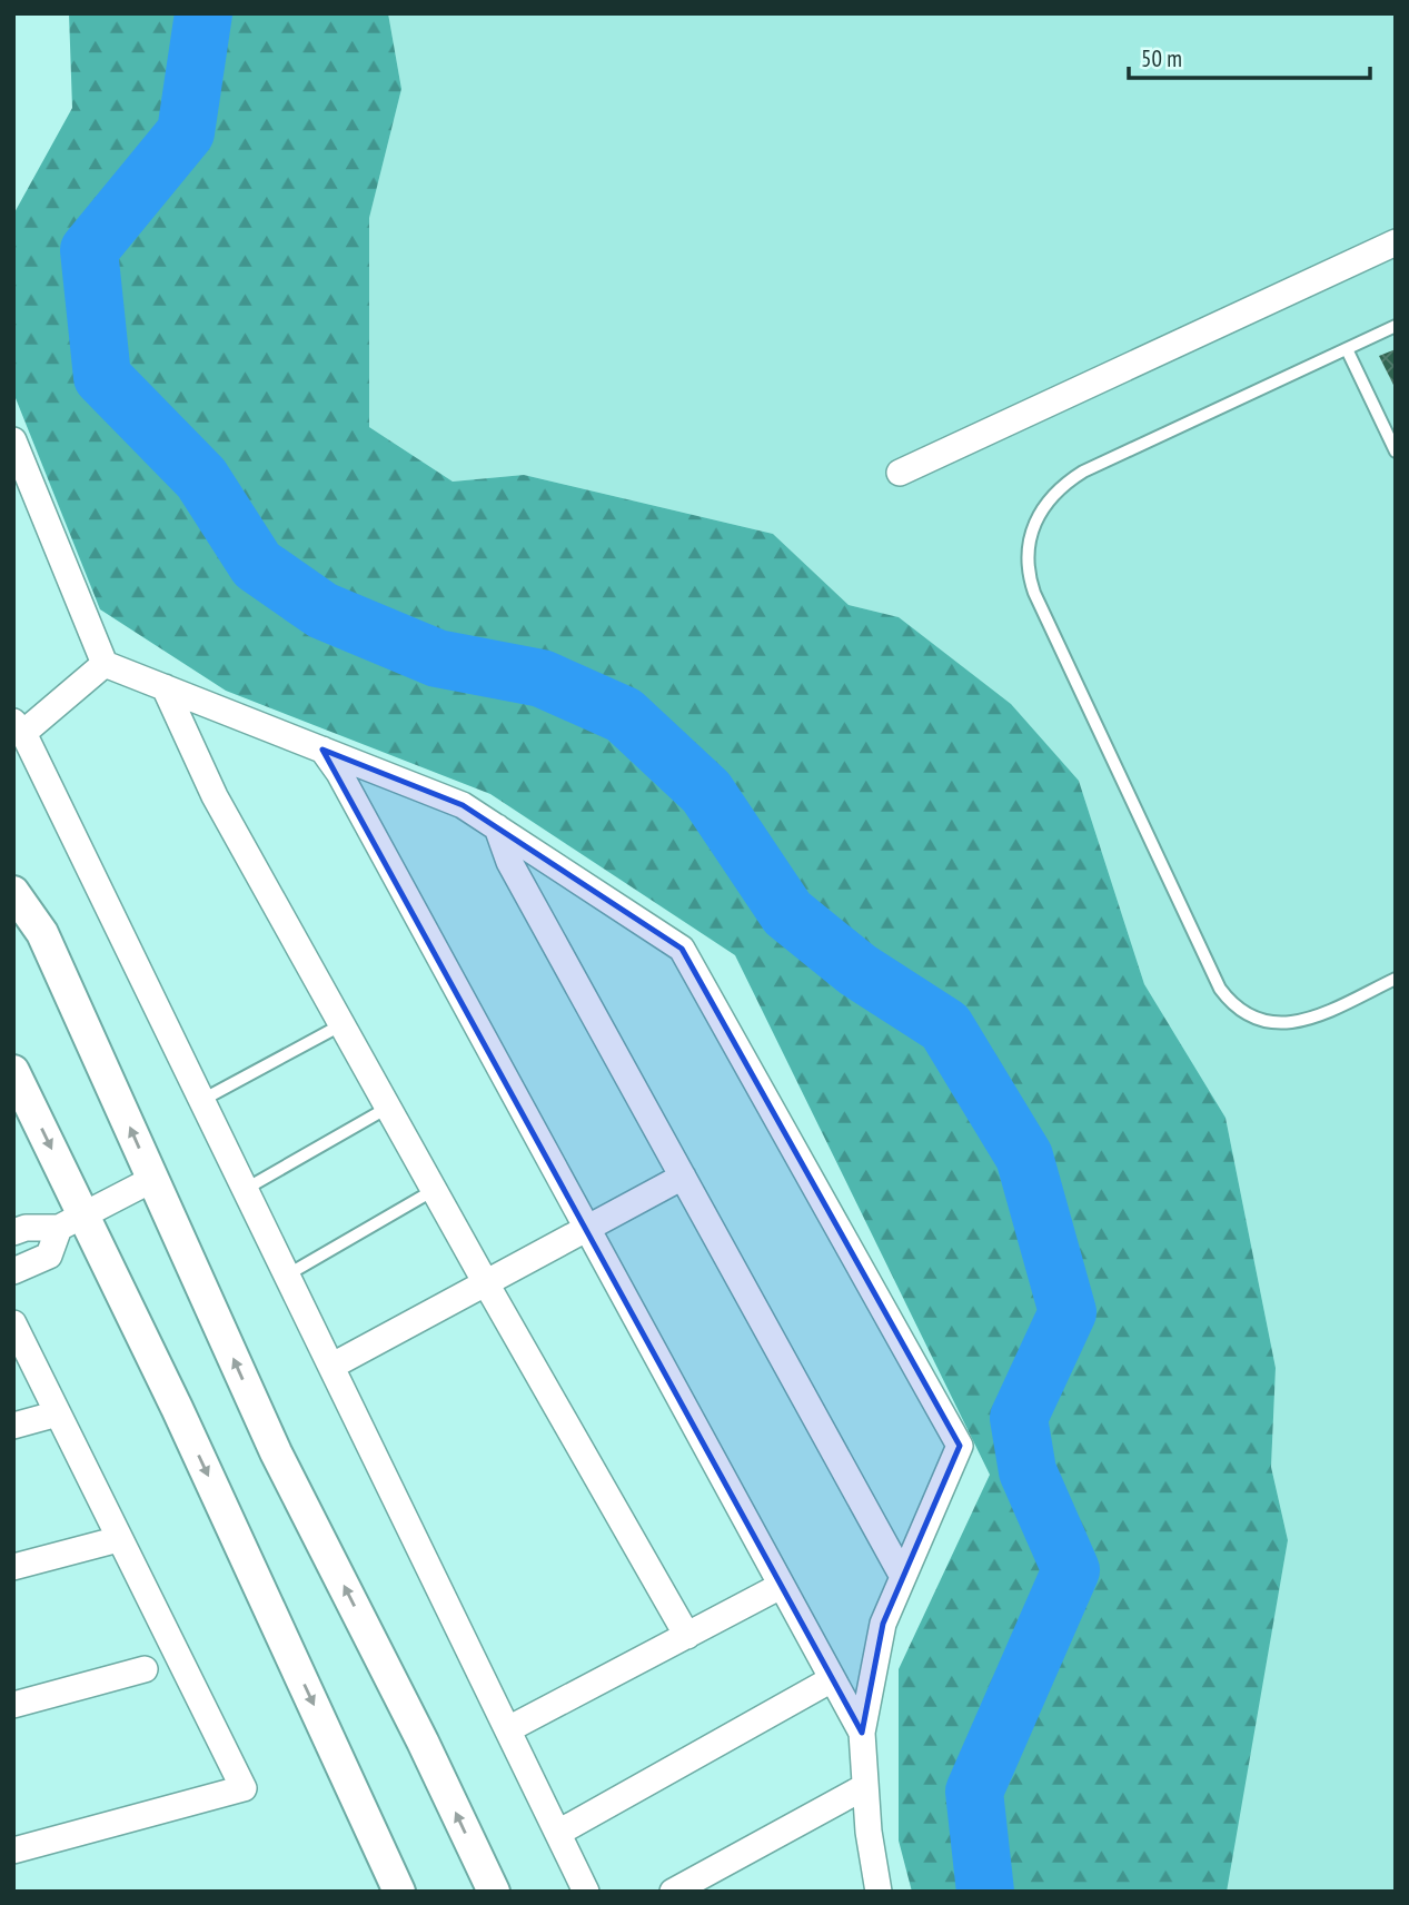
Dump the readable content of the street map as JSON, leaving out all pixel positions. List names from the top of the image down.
{
  "scale_bar": "50 m"
}
